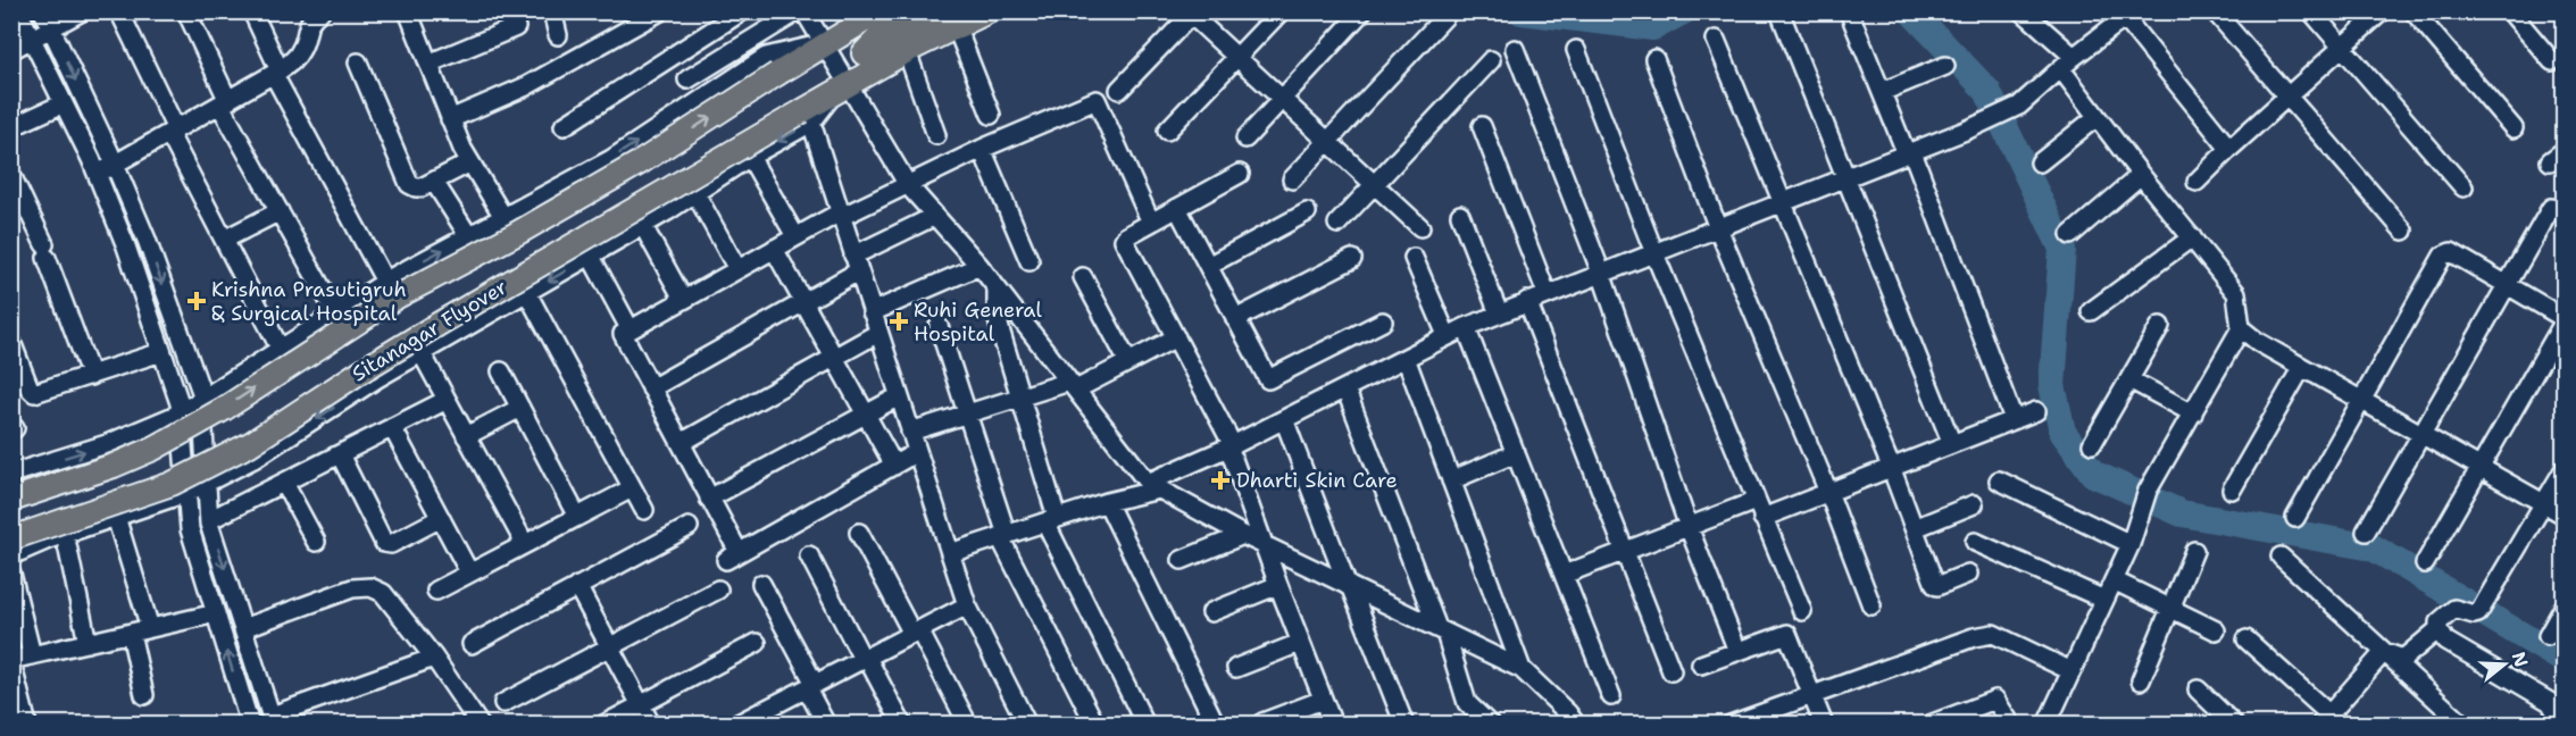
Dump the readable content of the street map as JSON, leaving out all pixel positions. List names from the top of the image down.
{
  "streets": {
    "main road": ["Sitanagar Flyover"]
  },
  "places": {
    "health": ["Krishna Prasutigruh & Surgical Hospital", "Ruhi General Hospital", "Dharti Skin Care"]
  },
  "north": "right"
}
